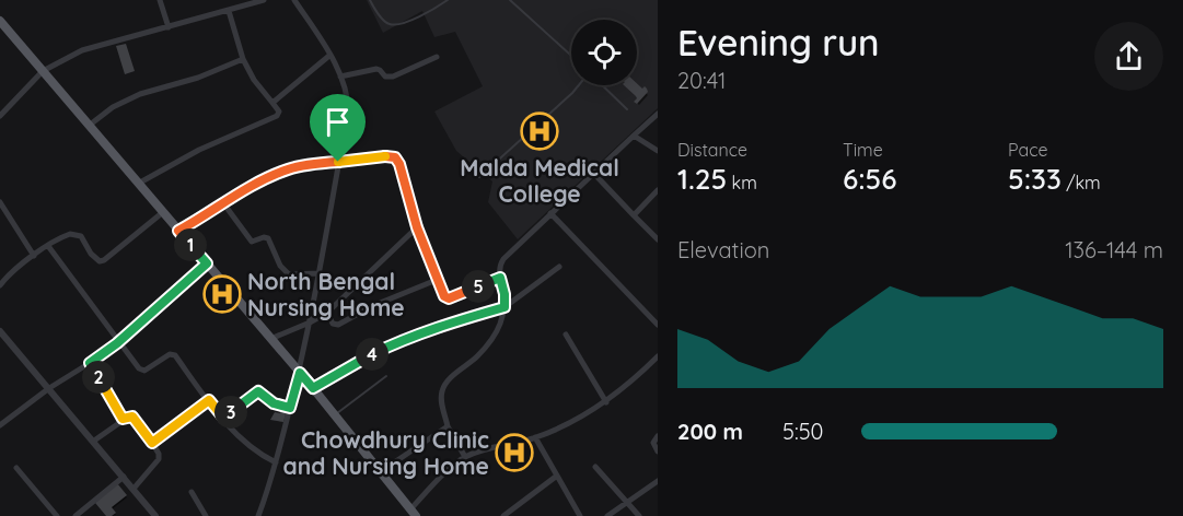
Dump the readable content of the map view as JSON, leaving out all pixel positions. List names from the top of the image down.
{
  "places": {
    "hospital": ["Malda Medical College", "North Bengal Nursing Home", "Chowdhury Clinic and Nursing Home"]
  },
  "page": {
    "heading": ["Evening run", "20:41"],
    "stats": [
      ["Distance", "1.25 km"],
      ["Time", "6:56"],
      ["Pace", "5:33 /km"]
    ],
    "chart": ["Elevation", "136–144 m"],
    "pins": [
      "1",
      "5",
      "4",
      "2",
      "3"
    ],
    "list": [
      {
        "name": "200 m",
        "note": "5:50"
      }
    ]
  }
}
